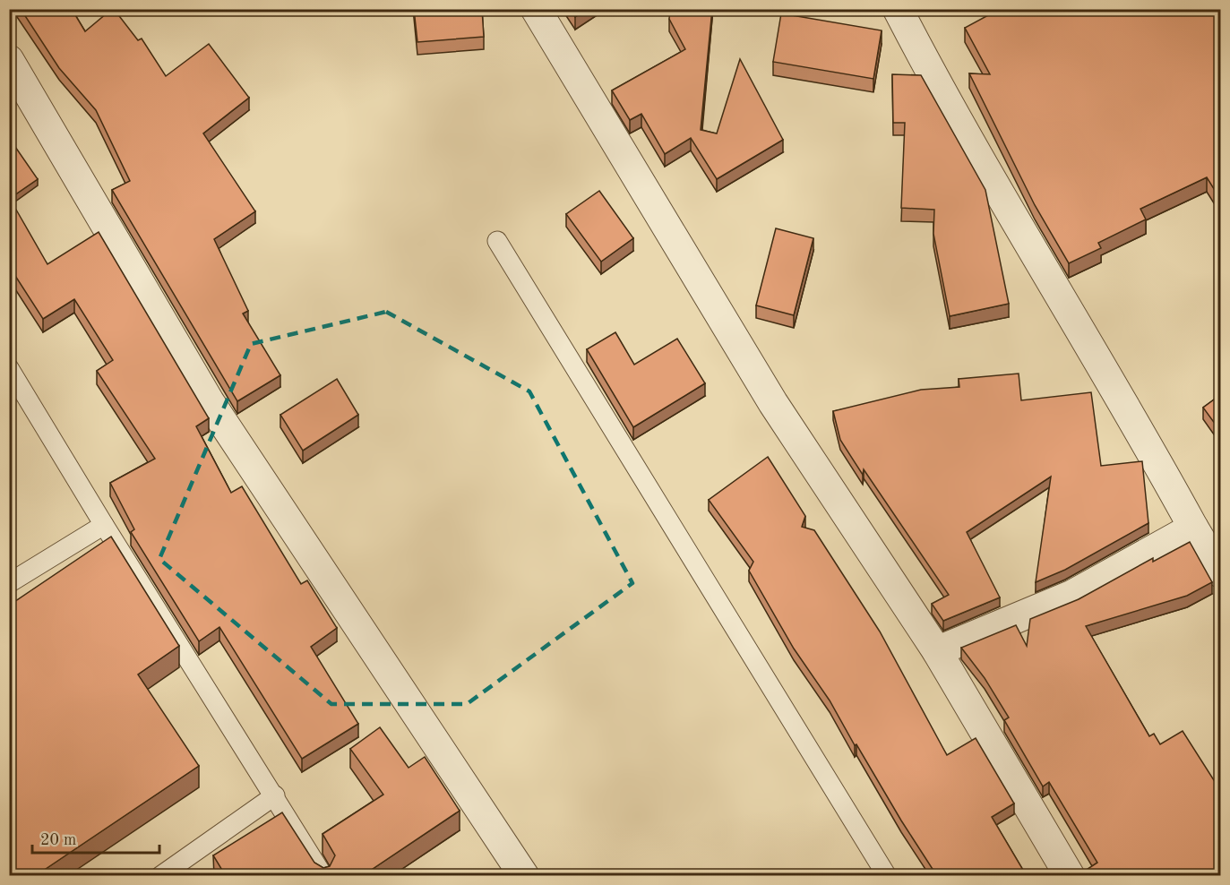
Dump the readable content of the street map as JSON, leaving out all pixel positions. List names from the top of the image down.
{
  "scale_bar": "20 m"
}
